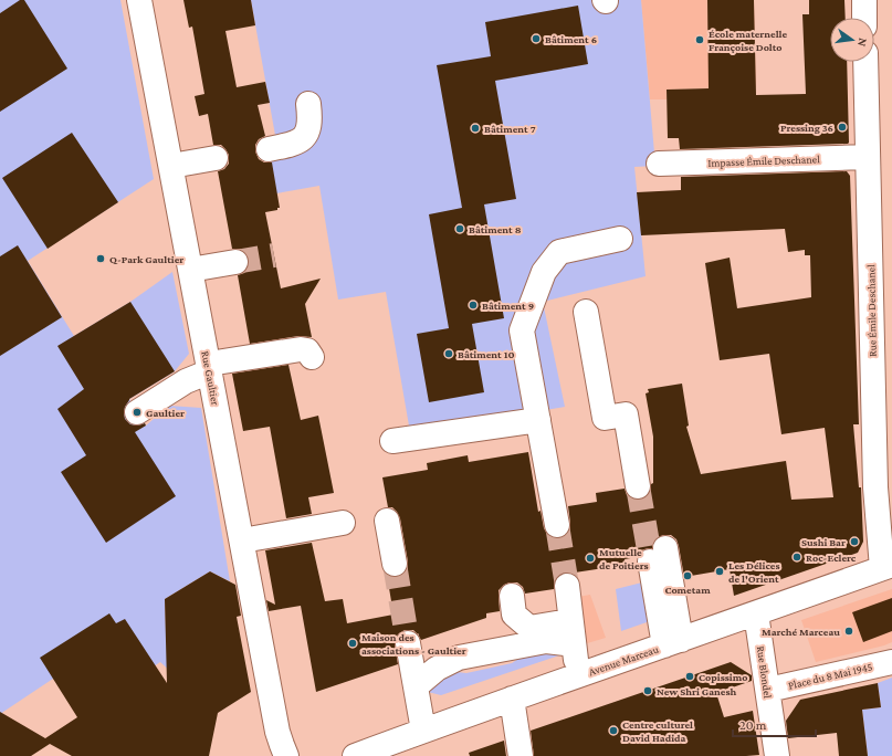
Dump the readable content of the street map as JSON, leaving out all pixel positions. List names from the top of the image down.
{
  "streets": {
    "street": [
      "Impasse Émile Deschanel",
      "Rue Émile Deschanel",
      "Rue Gaultier",
      "Avenue Marceau",
      "Rue Blondel",
      "Place du 8 Mai 1945"
    ]
  },
  "crossings": [
    ["Impasse Émile Deschanel", "Rue Émile Deschanel"],
    ["Rue Émile Deschanel", "Avenue Marceau"],
    ["Avenue Marceau", "Rue Blondel"],
    ["Rue Blondel", "Place du 8 Mai 1945"]
  ],
  "places": [
    "Bâtiment 6",
    "École maternelle Françoise Dolto",
    "Pressing 36",
    "Bâtiment 7",
    "Bâtiment 8",
    "Q-Park Gaultier",
    "Bâtiment 9",
    "Bâtiment 10",
    "Gaultier",
    "Sushi Bar",
    "Roc-Eclerc",
    "Mutuelle de Poitiers",
    "Les Délices de l'Orient",
    "Cometam",
    "Marché Marceau",
    "Maison des associations - Gaultier",
    "Copissimo",
    "New Shri Ganesh",
    "Centre culturel David Hadida"
  ],
  "scale_bar": "20 m",
  "north": "right"
}
